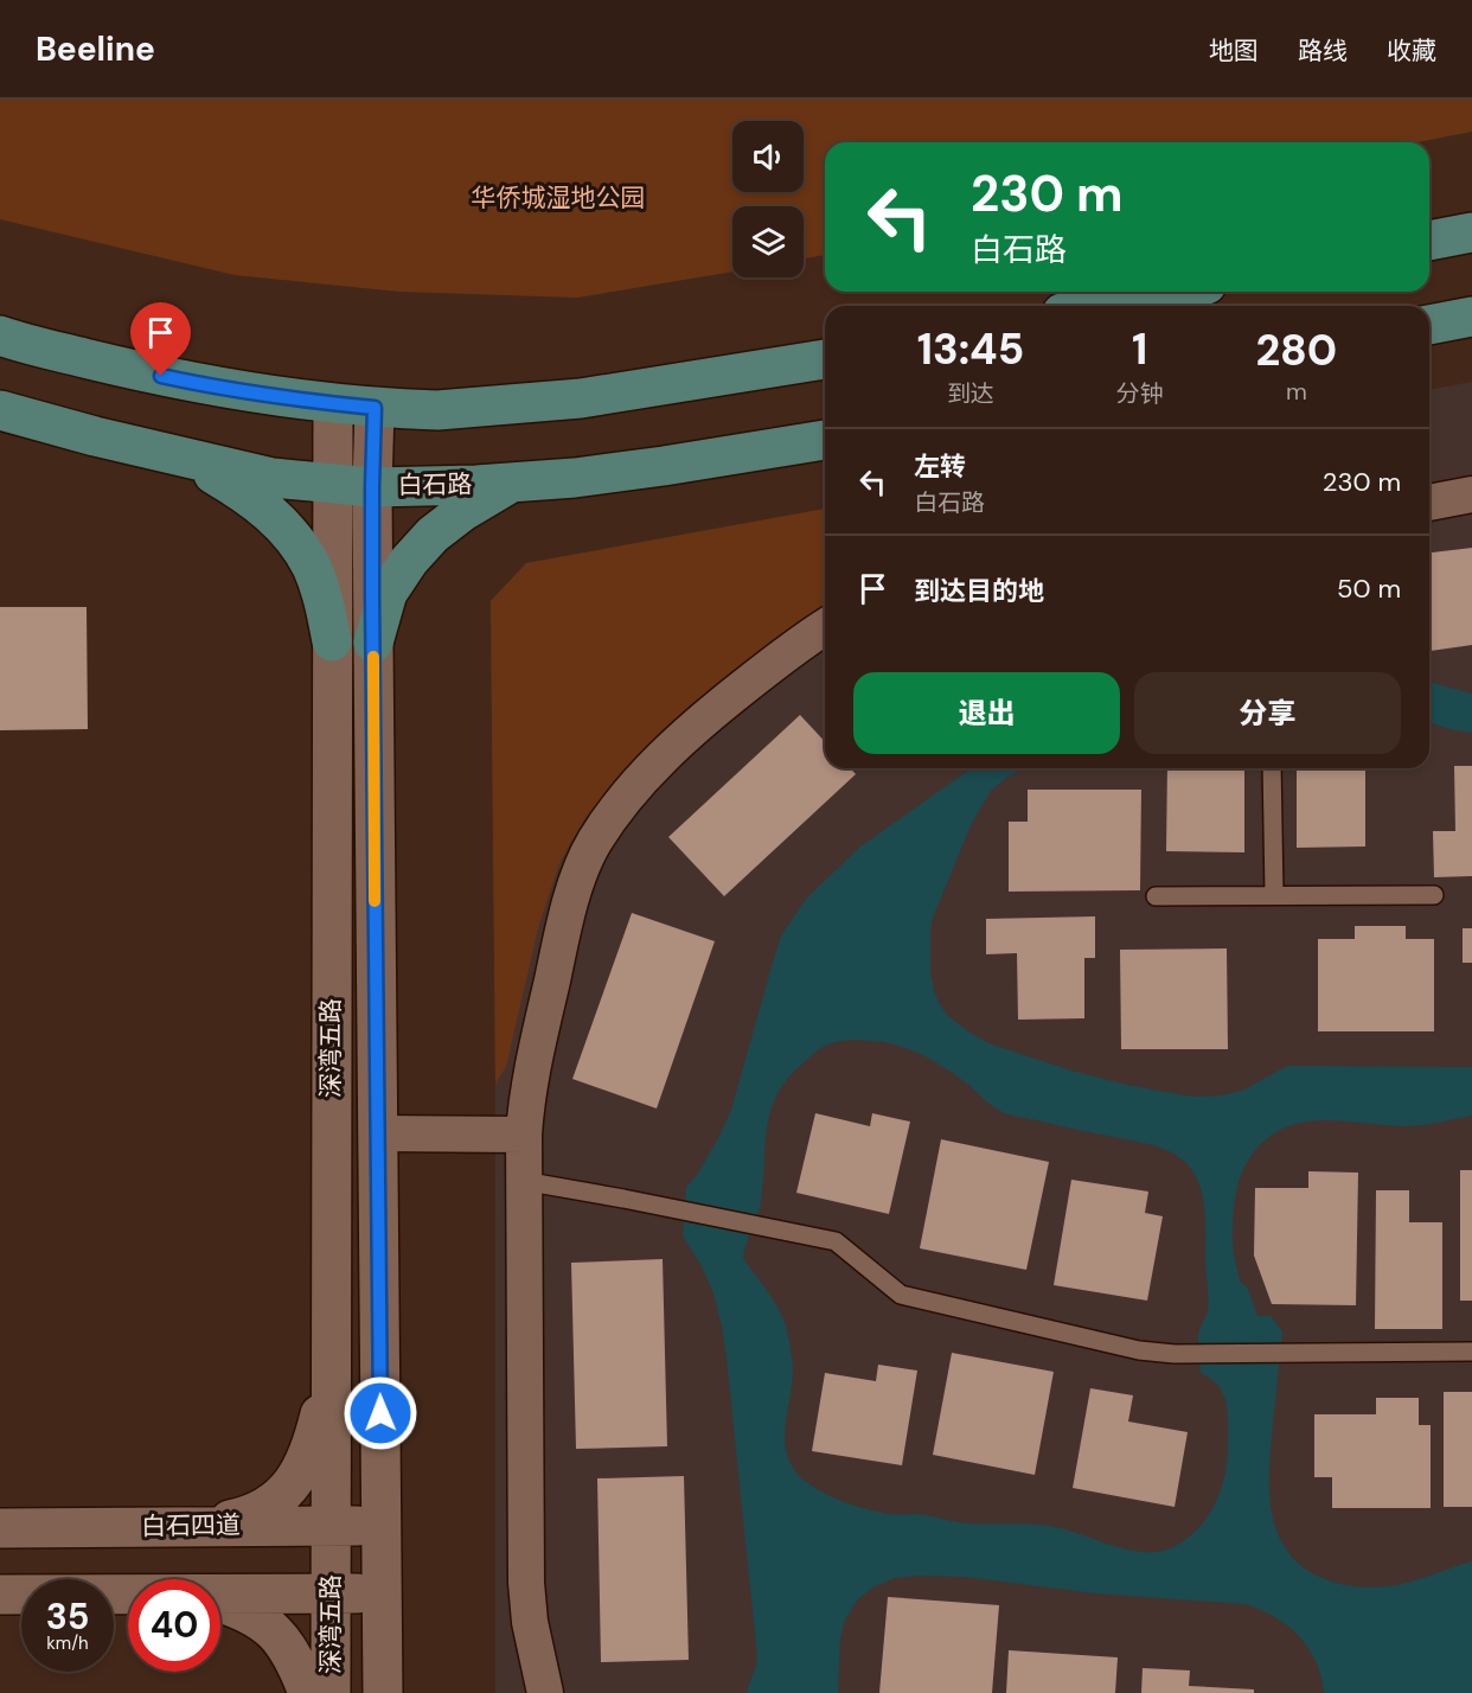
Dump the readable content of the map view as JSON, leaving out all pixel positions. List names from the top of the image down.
{
  "streets": {
    "main road": ["白石路"],
    "street": ["深湾五路", "白石四道"]
  },
  "crossings": [
    ["白石路", "深湾五路"],
    ["深湾五路", "白石四道"]
  ],
  "parks": ["华侨城湿地公园"],
  "page": {
    "header": "Beeline",
    "nav": ["地图", "路线", "收藏"],
    "turn": ["230 m", "白石路"],
    "eta": [
      "13:45",
      "到达",
      "1",
      "分钟",
      "280",
      "m"
    ],
    "list": [
      {
        "name": "左转",
        "note": "白石路",
        "value": "230 m"
      },
      {
        "name": "到达目的地",
        "value": "50 m"
      }
    ],
    "buttons": ["退出", "分享"],
    "speed": "35 km/h",
    "limit": "40"
  }
}
